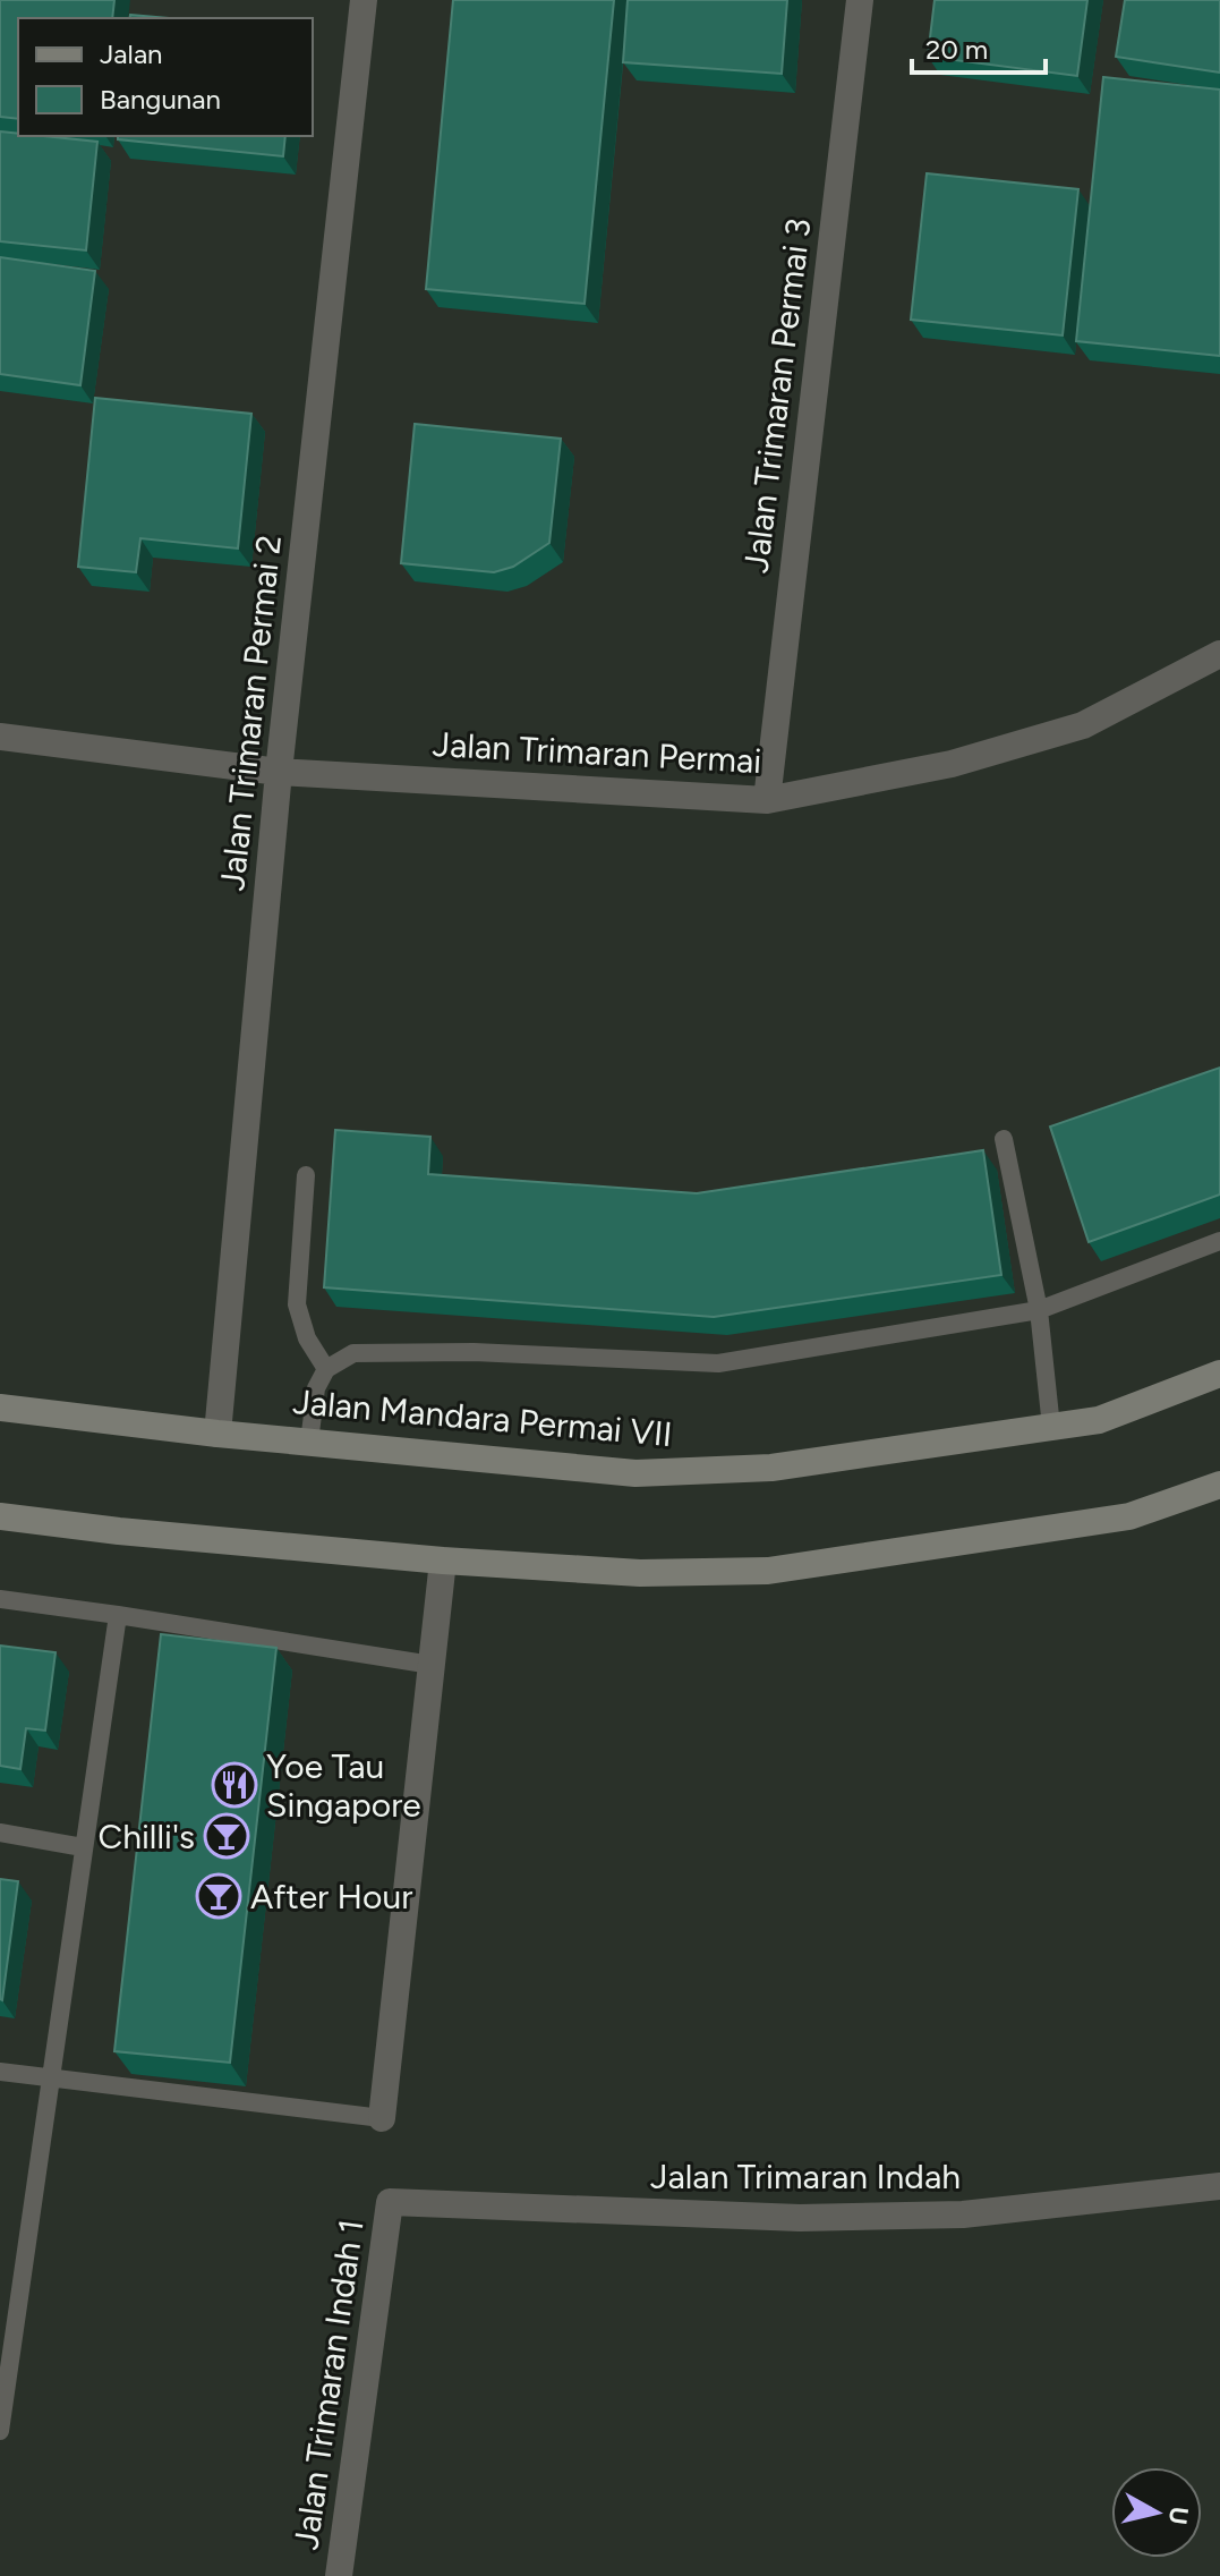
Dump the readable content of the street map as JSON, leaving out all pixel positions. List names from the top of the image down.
{
  "streets": {
    "main road": ["Jalan Mandara Permai VII"],
    "street": [
      "Jalan Trimaran Permai 3",
      "Jalan Trimaran Permai 2",
      "Jalan Trimaran Permai",
      "Jalan Trimaran Indah",
      "Jalan Trimaran Indah 1"
    ]
  },
  "crossings": [
    ["Jalan Trimaran Permai 3", "Jalan Trimaran Permai"],
    ["Jalan Trimaran Permai 2", "Jalan Trimaran Permai"],
    ["Jalan Trimaran Permai 2", "Jalan Mandara Permai VII"],
    ["Jalan Trimaran Indah", "Jalan Trimaran Indah 1"]
  ],
  "places": {
    "restaurant": ["Yoe Tau Singapore"],
    "bar": ["Chilli's", "After Hour"]
  },
  "legend": ["Jalan", "Bangunan"],
  "scale_bar": "20 m",
  "north": "right"
}
